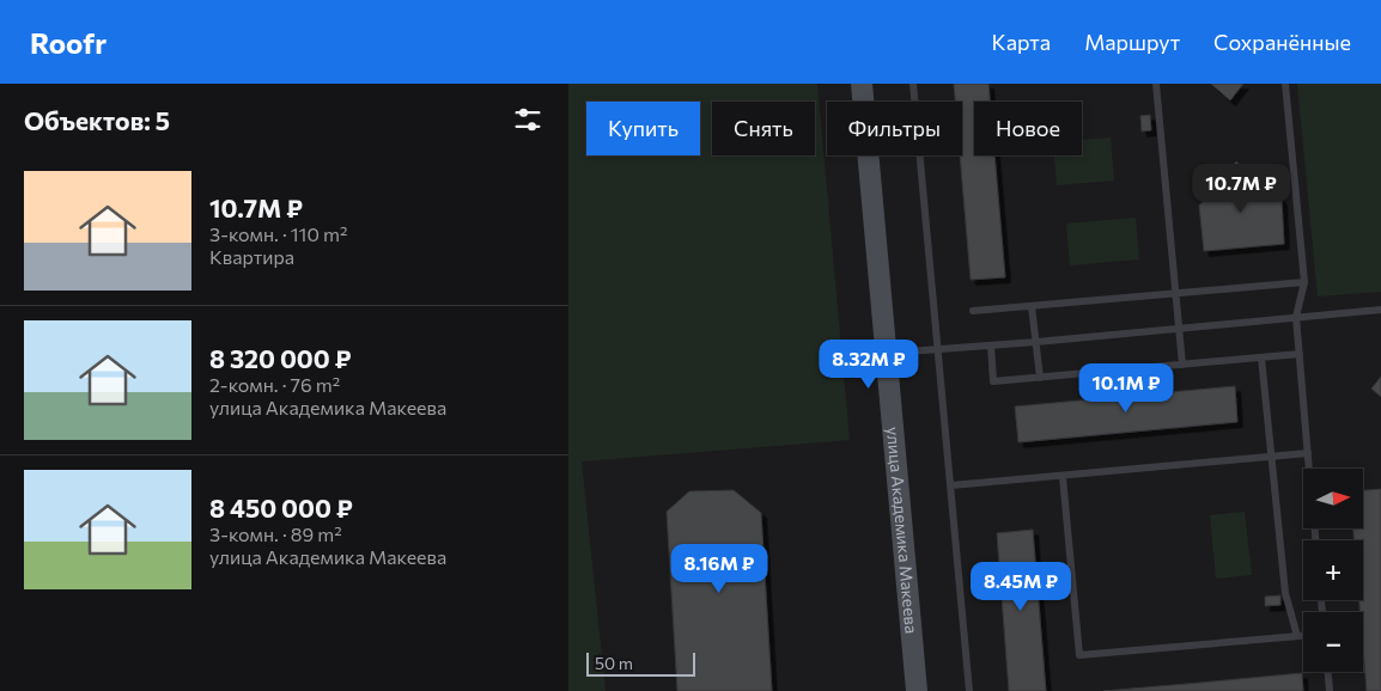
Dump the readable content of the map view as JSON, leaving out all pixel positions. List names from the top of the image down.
{
  "streets": {
    "street": ["улица Академика Макеева"]
  },
  "scale_bar": "50 m",
  "north": "right",
  "page": {
    "header": "Roofr",
    "nav": ["Карта", "Маршрут", "Сохранённые"],
    "heading": "Объектов: 5",
    "chip": [
      "Купить",
      "Снять",
      "Фильтры",
      "Новое"
    ],
    "list": [
      {
        "name": "10.7M ₽",
        "note": "3-комн. · 110 m² · Квартира"
      },
      {
        "name": "8 320 000 ₽",
        "note": "2-комн. · 76 m² · улица Академика Макеева"
      },
      {
        "name": "8 450 000 ₽",
        "note": "3-комн. · 89 m² · улица Академика Макеева"
      }
    ],
    "price": [
      "10.7M ₽",
      "8.32M ₽",
      "10.1M ₽",
      "8.16M ₽",
      "8.45M ₽"
    ],
    "map_buttons": ["+", "−"],
    "scale": "50 m"
  }
}
